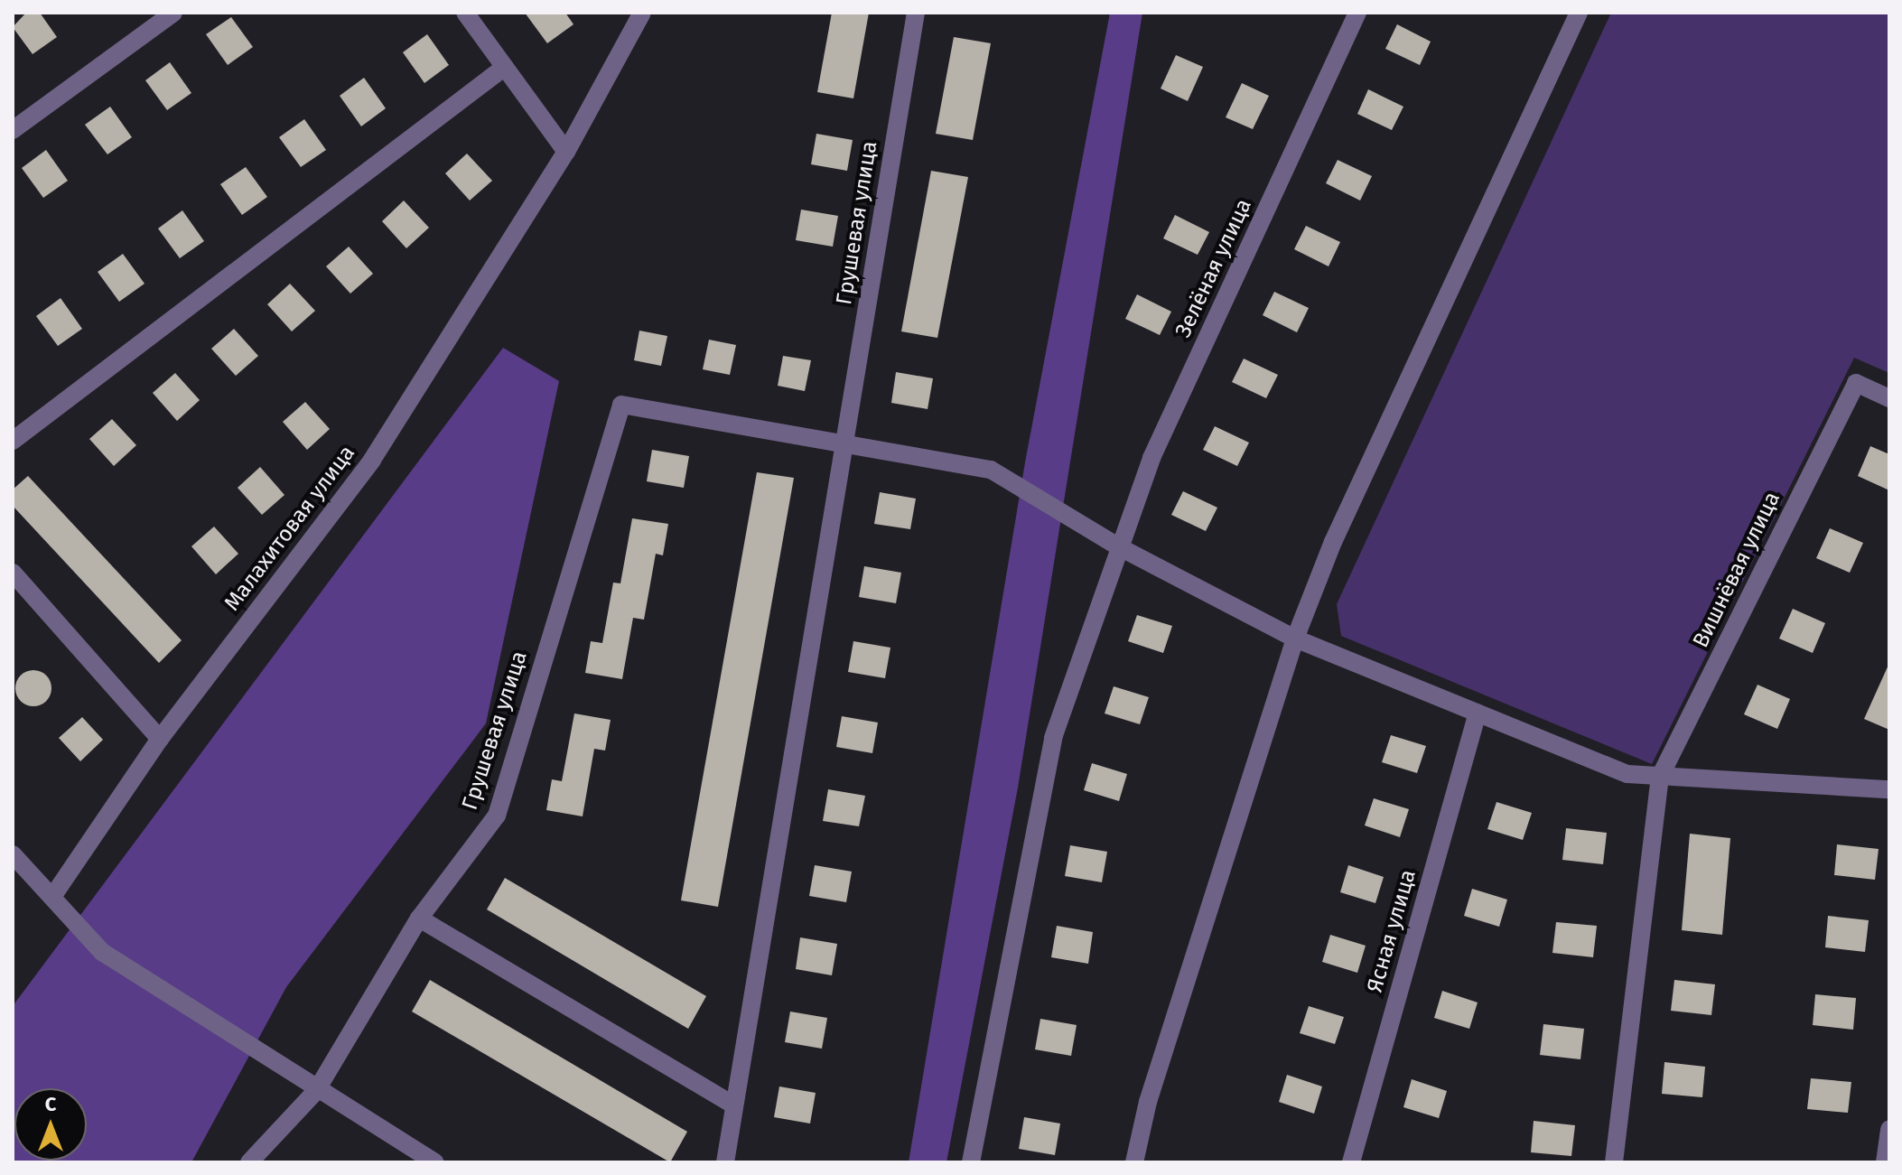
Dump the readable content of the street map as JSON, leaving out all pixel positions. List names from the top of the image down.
{
  "streets": {
    "street": [
      "Грушевая улица",
      "Зелёная улица",
      "Малахитовая улица",
      "Вишнёвая улица",
      "Ясная улица"
    ]
  },
  "north": "top"
}
